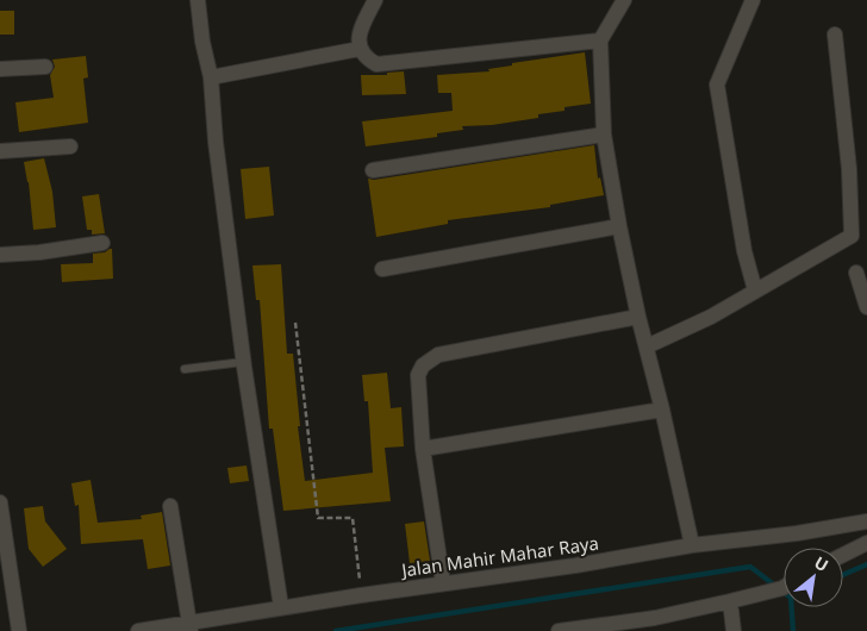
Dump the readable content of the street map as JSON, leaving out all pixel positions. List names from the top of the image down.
{
  "streets": {
    "street": ["Jalan Mahir Mahar Raya"]
  },
  "north": "top right"
}
